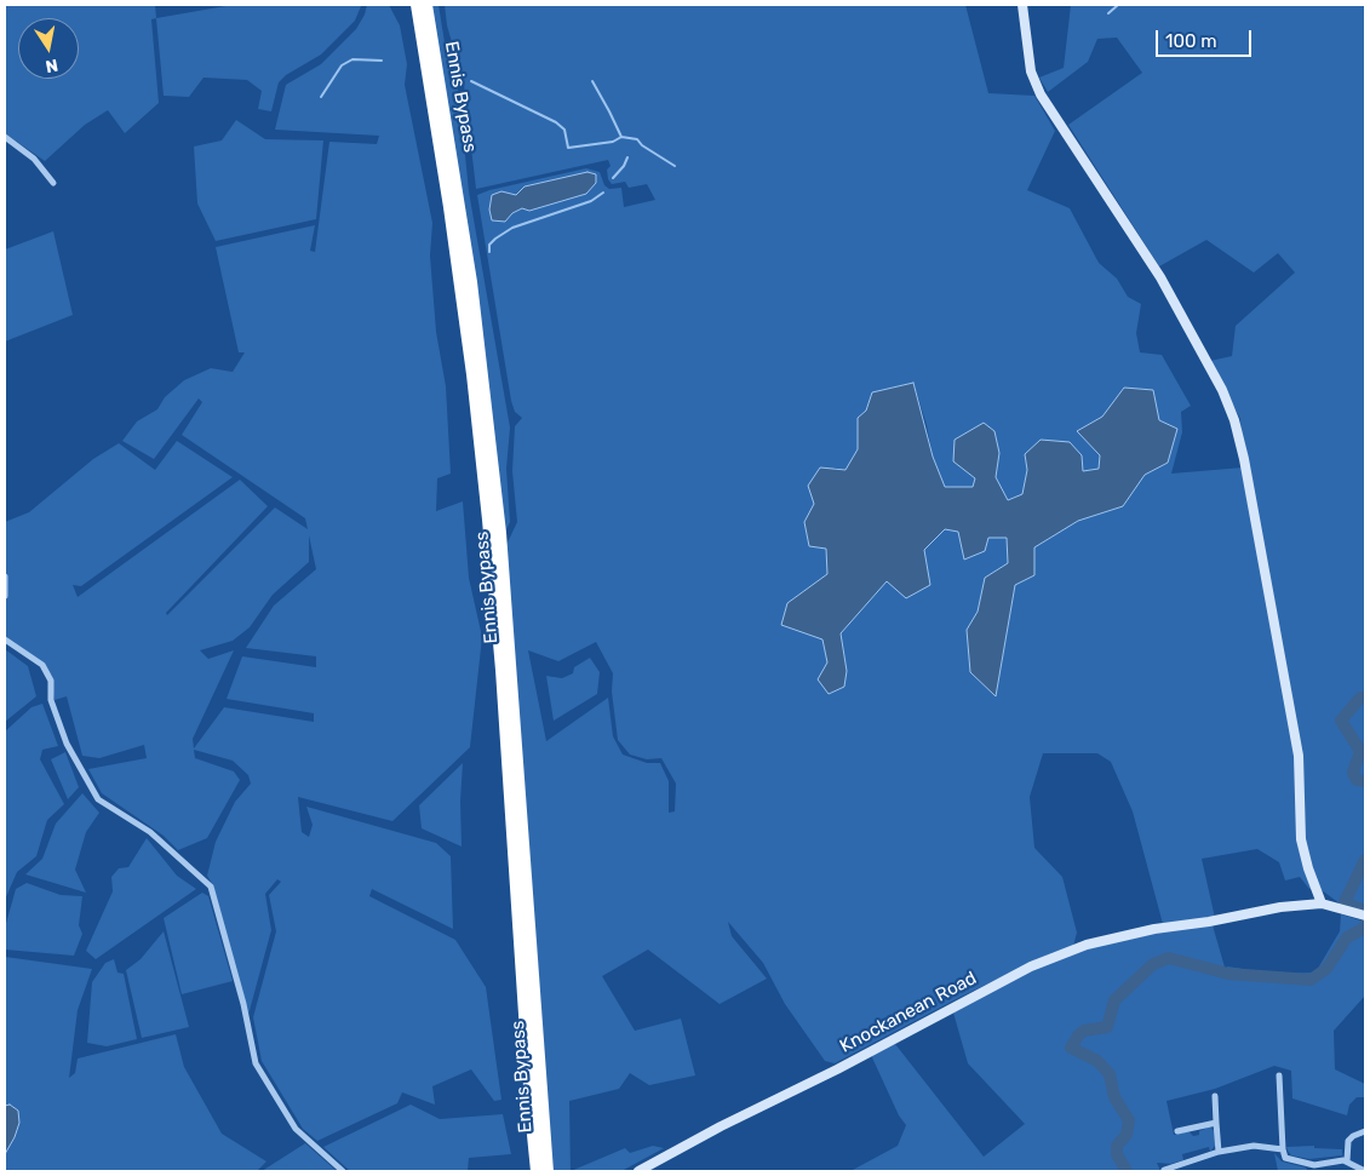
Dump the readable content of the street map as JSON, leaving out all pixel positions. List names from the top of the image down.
{
  "streets": {
    "highway": ["Ennis Bypass"],
    "street": ["Knockanean Road"]
  },
  "scale_bar": "100 m",
  "north": "bottom"
}
